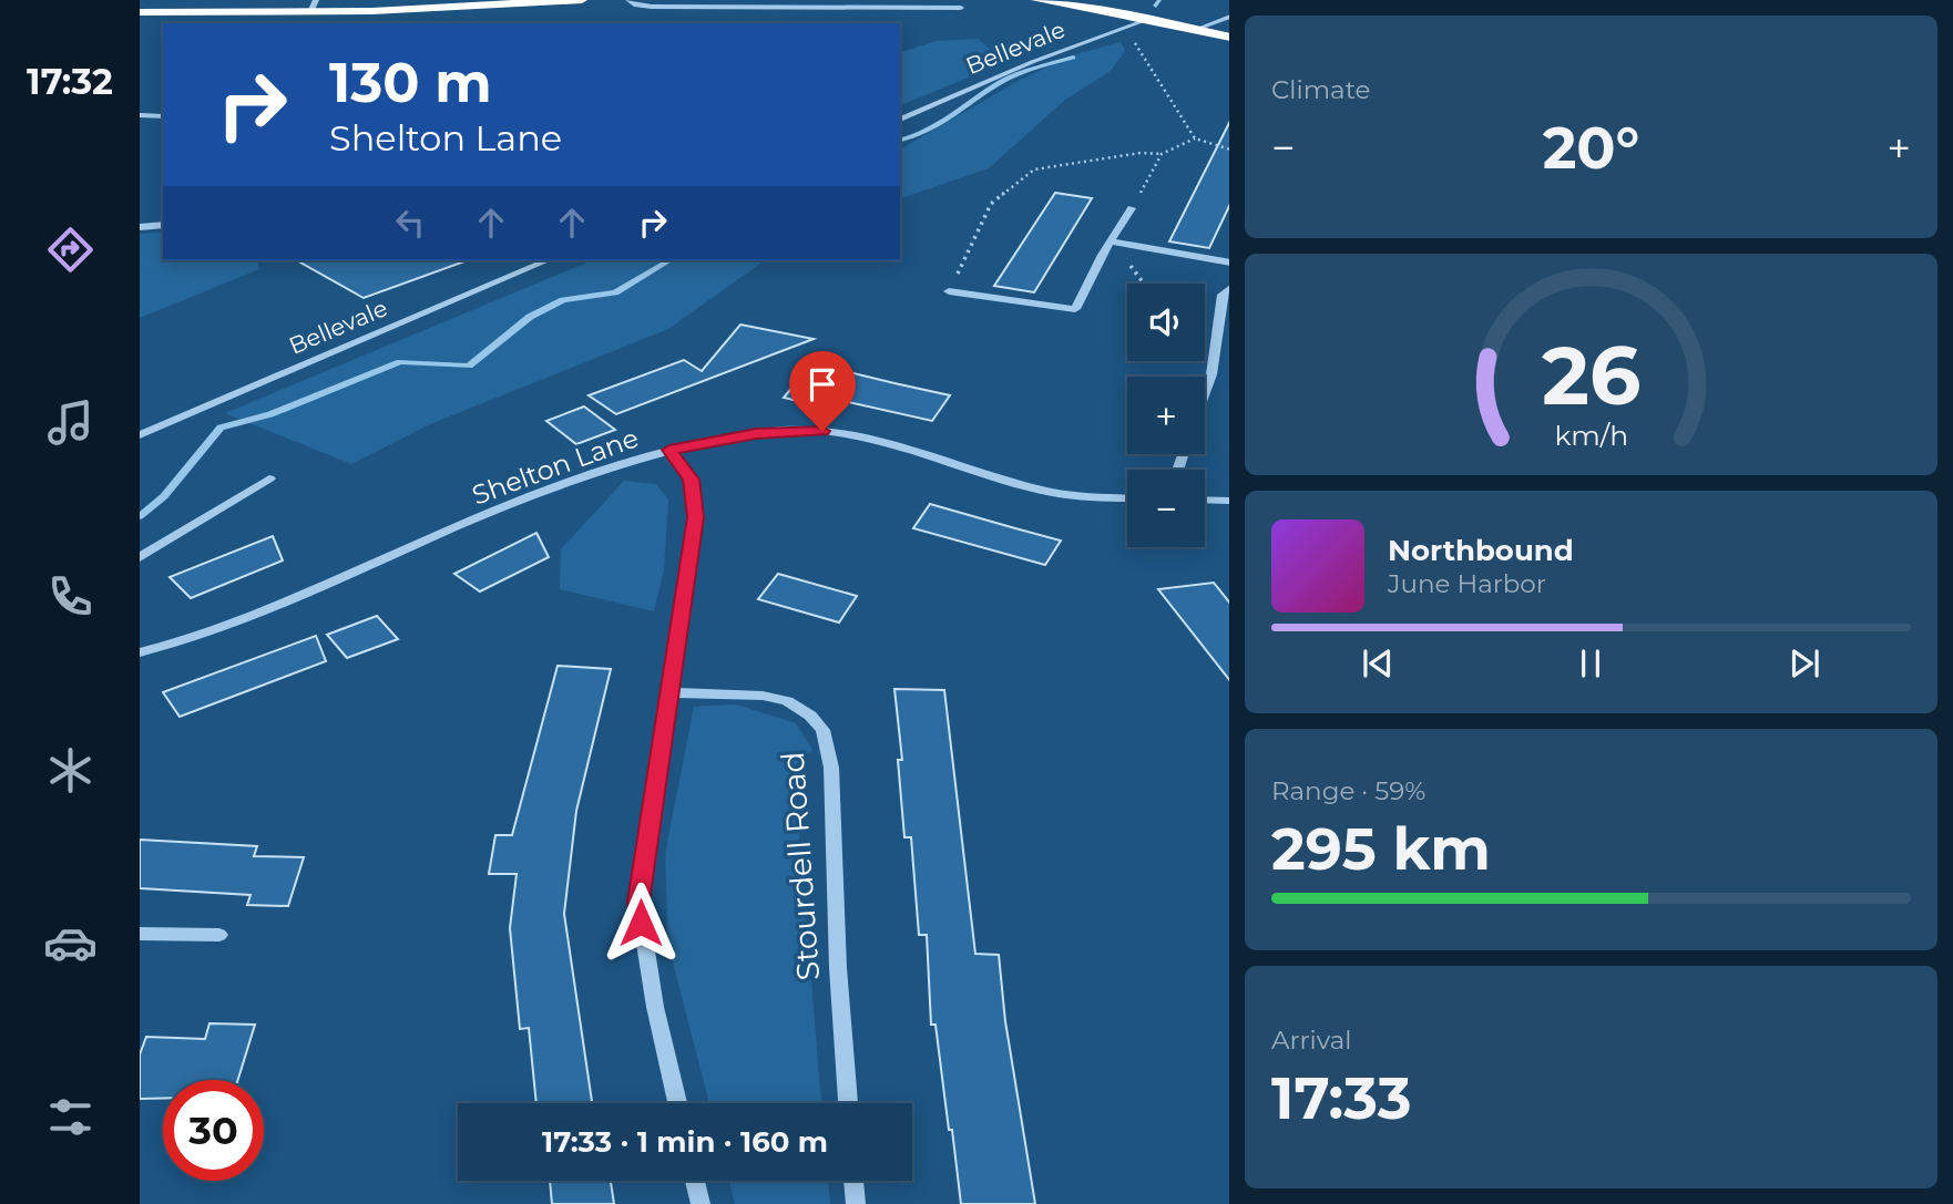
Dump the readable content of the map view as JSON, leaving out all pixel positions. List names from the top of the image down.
{
  "streets": {
    "street": ["Bellevale", "Shelton Lane", "Stourdell Road"]
  },
  "page": {
    "tabs": "17:32",
    "tile": [
      "Climate",
      ["Range · 59%", "295 km"],
      ["Arrival", "17:33"]
    ],
    "turn": ["130 m", "Shelton Lane"],
    "heat": ["−", "20°", "+"],
    "map_buttons": ["+", "−"],
    "song": ["Northbound", "June Harbor"],
    "limit": "30",
    "trip": "17:33 · 1 min · 160 m",
    "gauge": ["26", "km/h"]
  }
}
